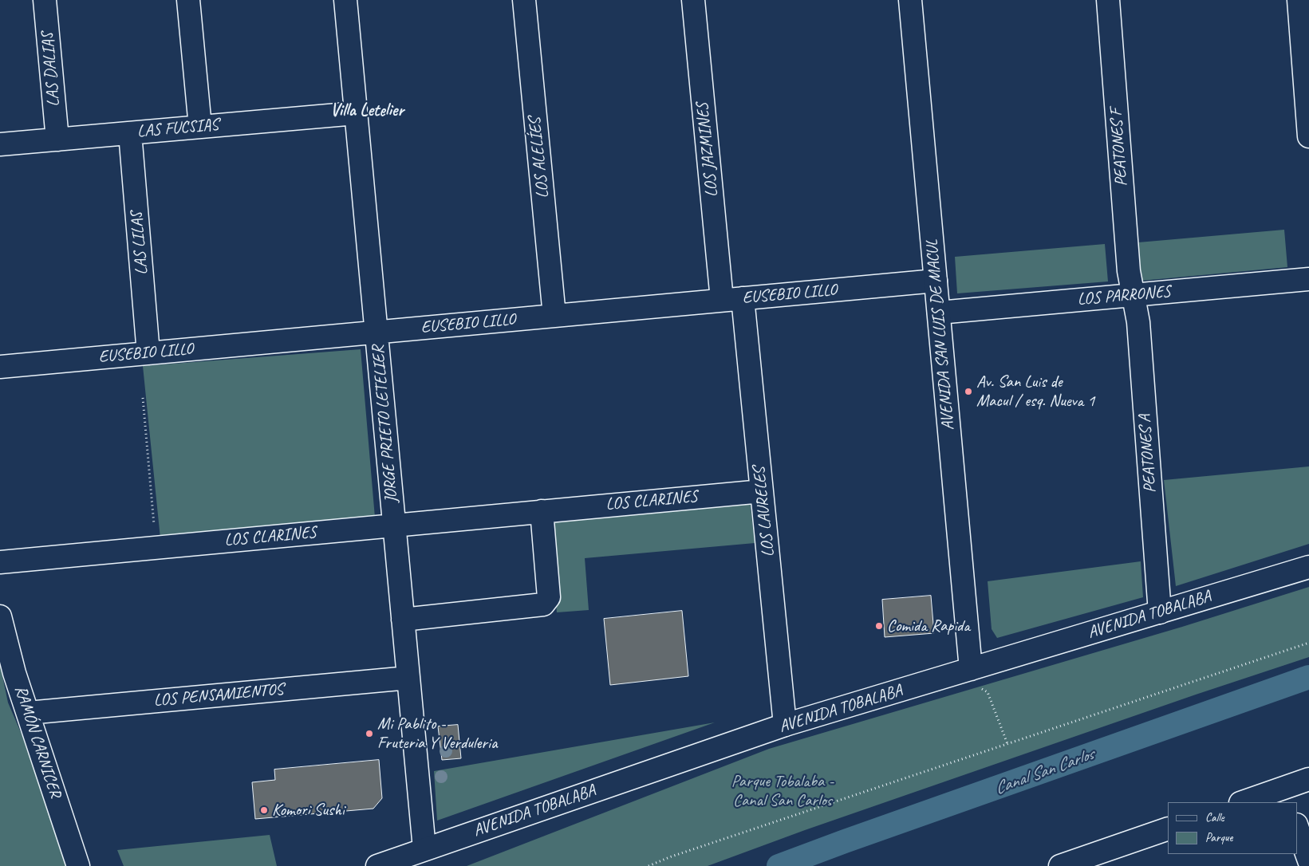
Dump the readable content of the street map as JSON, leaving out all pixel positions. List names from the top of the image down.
{
  "streets": {
    "street": [
      "LAS DALIAS",
      "LAS FUCSIAS",
      "PEATONES F",
      "LOS JAZMINES",
      "LOS ALELÍES",
      "LAS LILAS",
      "EUSEBIO LILLO",
      "LOS PARRONES",
      "AVENIDA SAN LUIS DE MACUL",
      "JORGE PRIETO LETELIER",
      "PEATONES A",
      "LOS CLARINES",
      "LOS LAURELES",
      "AVENIDA TOBALABA",
      "LOS PENSAMIENTOS",
      "RAMÓN CARNICER"
    ]
  },
  "crossings": [
    ["LAS DALIAS", "LAS FUCSIAS"],
    ["LAS FUCSIAS", "LAS LILAS"],
    ["LAS FUCSIAS", "JORGE PRIETO LETELIER"],
    ["PEATONES F", "LOS PARRONES"],
    ["PEATONES F", "PEATONES A"],
    ["LOS JAZMINES", "EUSEBIO LILLO"],
    ["LOS JAZMINES", "LOS LAURELES"],
    ["LOS ALELÍES", "EUSEBIO LILLO"],
    ["LAS LILAS", "EUSEBIO LILLO"],
    ["EUSEBIO LILLO", "AVENIDA SAN LUIS DE MACUL"],
    ["EUSEBIO LILLO", "JORGE PRIETO LETELIER"],
    ["EUSEBIO LILLO", "LOS LAURELES"],
    ["LOS PARRONES", "AVENIDA SAN LUIS DE MACUL"],
    ["LOS PARRONES", "PEATONES A"],
    ["AVENIDA SAN LUIS DE MACUL", "AVENIDA TOBALABA"],
    ["JORGE PRIETO LETELIER", "LOS CLARINES"],
    ["JORGE PRIETO LETELIER", "AVENIDA TOBALABA"],
    ["JORGE PRIETO LETELIER", "LOS PENSAMIENTOS"],
    ["PEATONES A", "AVENIDA TOBALABA"],
    ["LOS CLARINES", "LOS LAURELES"],
    ["LOS LAURELES", "AVENIDA TOBALABA"],
    ["LOS PENSAMIENTOS", "RAMÓN CARNICER"]
  ],
  "districts": ["Villa Letelier"],
  "water": ["Canal San Carlos"],
  "parks": ["Parque Tobalaba - Canal San Carlos"],
  "places": [
    "Av. San Luis de Macul / esq. Nueva 1",
    "Comida Rapida",
    "Mi Pablito - Fruteria Y Verduleria",
    "Komori Sushi"
  ],
  "legend": ["Calle", "Parque"]
}
